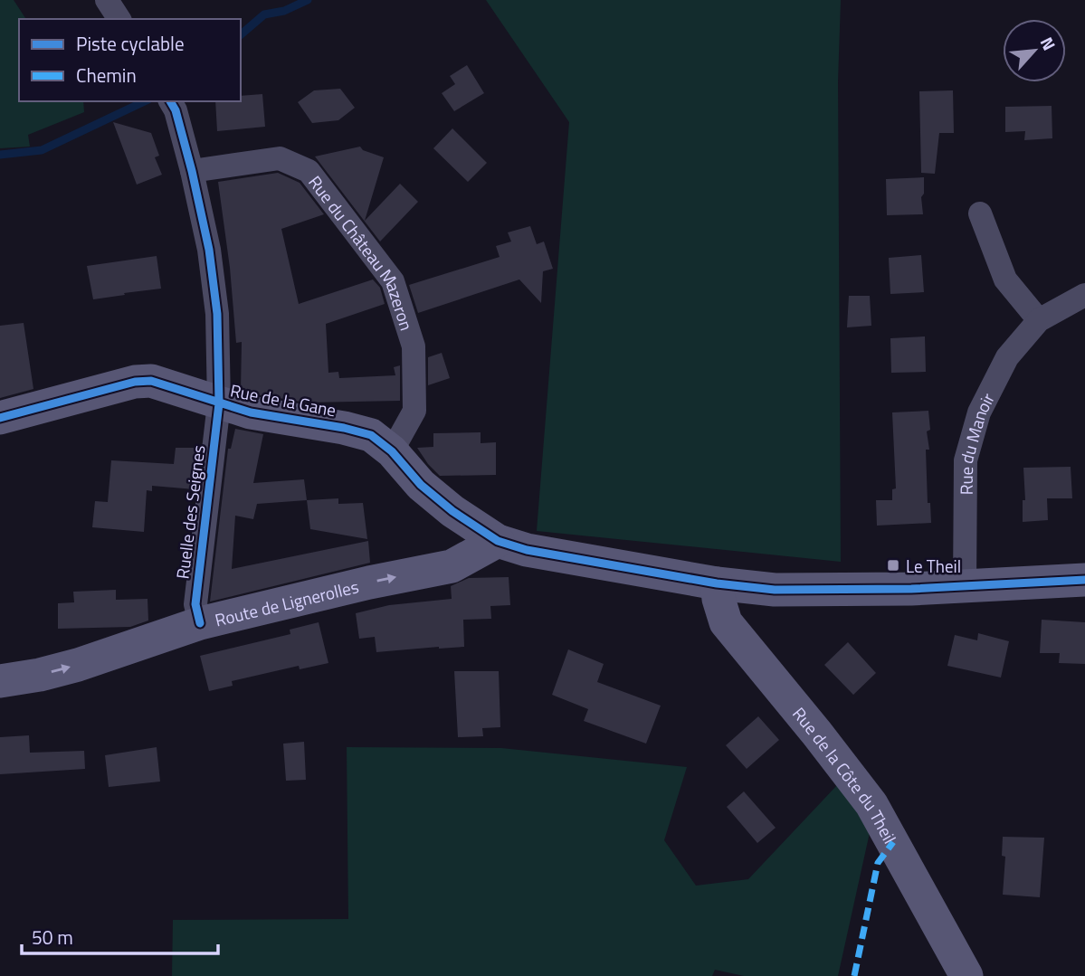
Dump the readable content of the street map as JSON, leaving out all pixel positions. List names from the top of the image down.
{
  "streets": {
    "street": [
      "Rue du Château Mazeron",
      "Rue de la Gane",
      "Rue du Manoir",
      "Ruelle des Seignes",
      "Route de Lignerolles",
      "Rue de la Côte du Theil"
    ]
  },
  "crossings": [
    ["Rue du Château Mazeron", "Rue de la Gane"],
    ["Rue de la Gane", "Rue du Manoir"],
    ["Rue de la Gane", "Ruelle des Seignes"],
    ["Rue de la Gane", "Route de Lignerolles"],
    ["Rue de la Gane", "Rue de la Côte du Theil"],
    ["Ruelle des Seignes", "Route de Lignerolles"]
  ],
  "places": {
    "transit": ["Le Theil"]
  },
  "legend": ["Piste cyclable", "Chemin"],
  "scale_bar": "50 m",
  "north": "top right"
}
